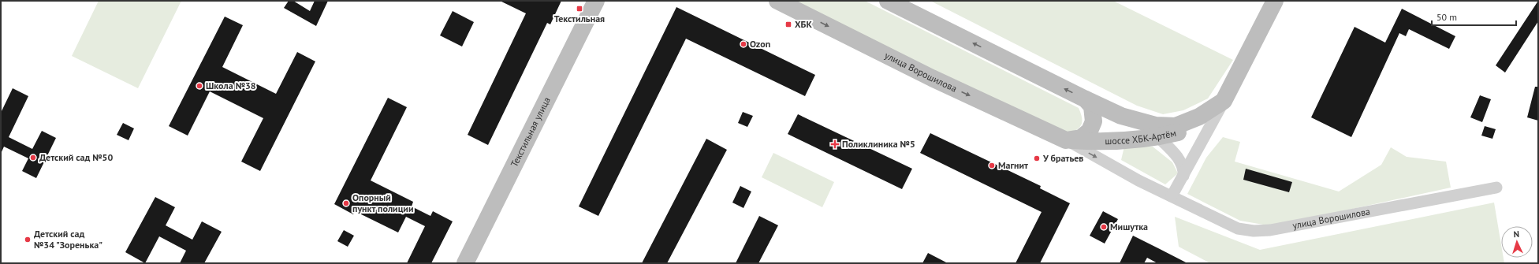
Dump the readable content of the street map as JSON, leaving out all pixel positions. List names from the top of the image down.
{
  "streets": {
    "main road": ["улица Ворошилова", "Текстильная улица", "шоссе ХБК-Артём"]
  },
  "crossings": [
    ["улица Ворошилова", "шоссе ХБК-Артём"]
  ],
  "places": {
    "transit": ["Текстильная", "ХБК"],
    "other": [
      "Ozon",
      "Школа №38",
      "Детский сад №50",
      "У братьев",
      "Магнит",
      "Опорный пункт полиции",
      "Мишутка",
      "Детский сад №34 \"Зоренька\""
    ],
    "health": ["Поликлиника №5"]
  },
  "scale_bar": "50 m",
  "north": "top"
}
